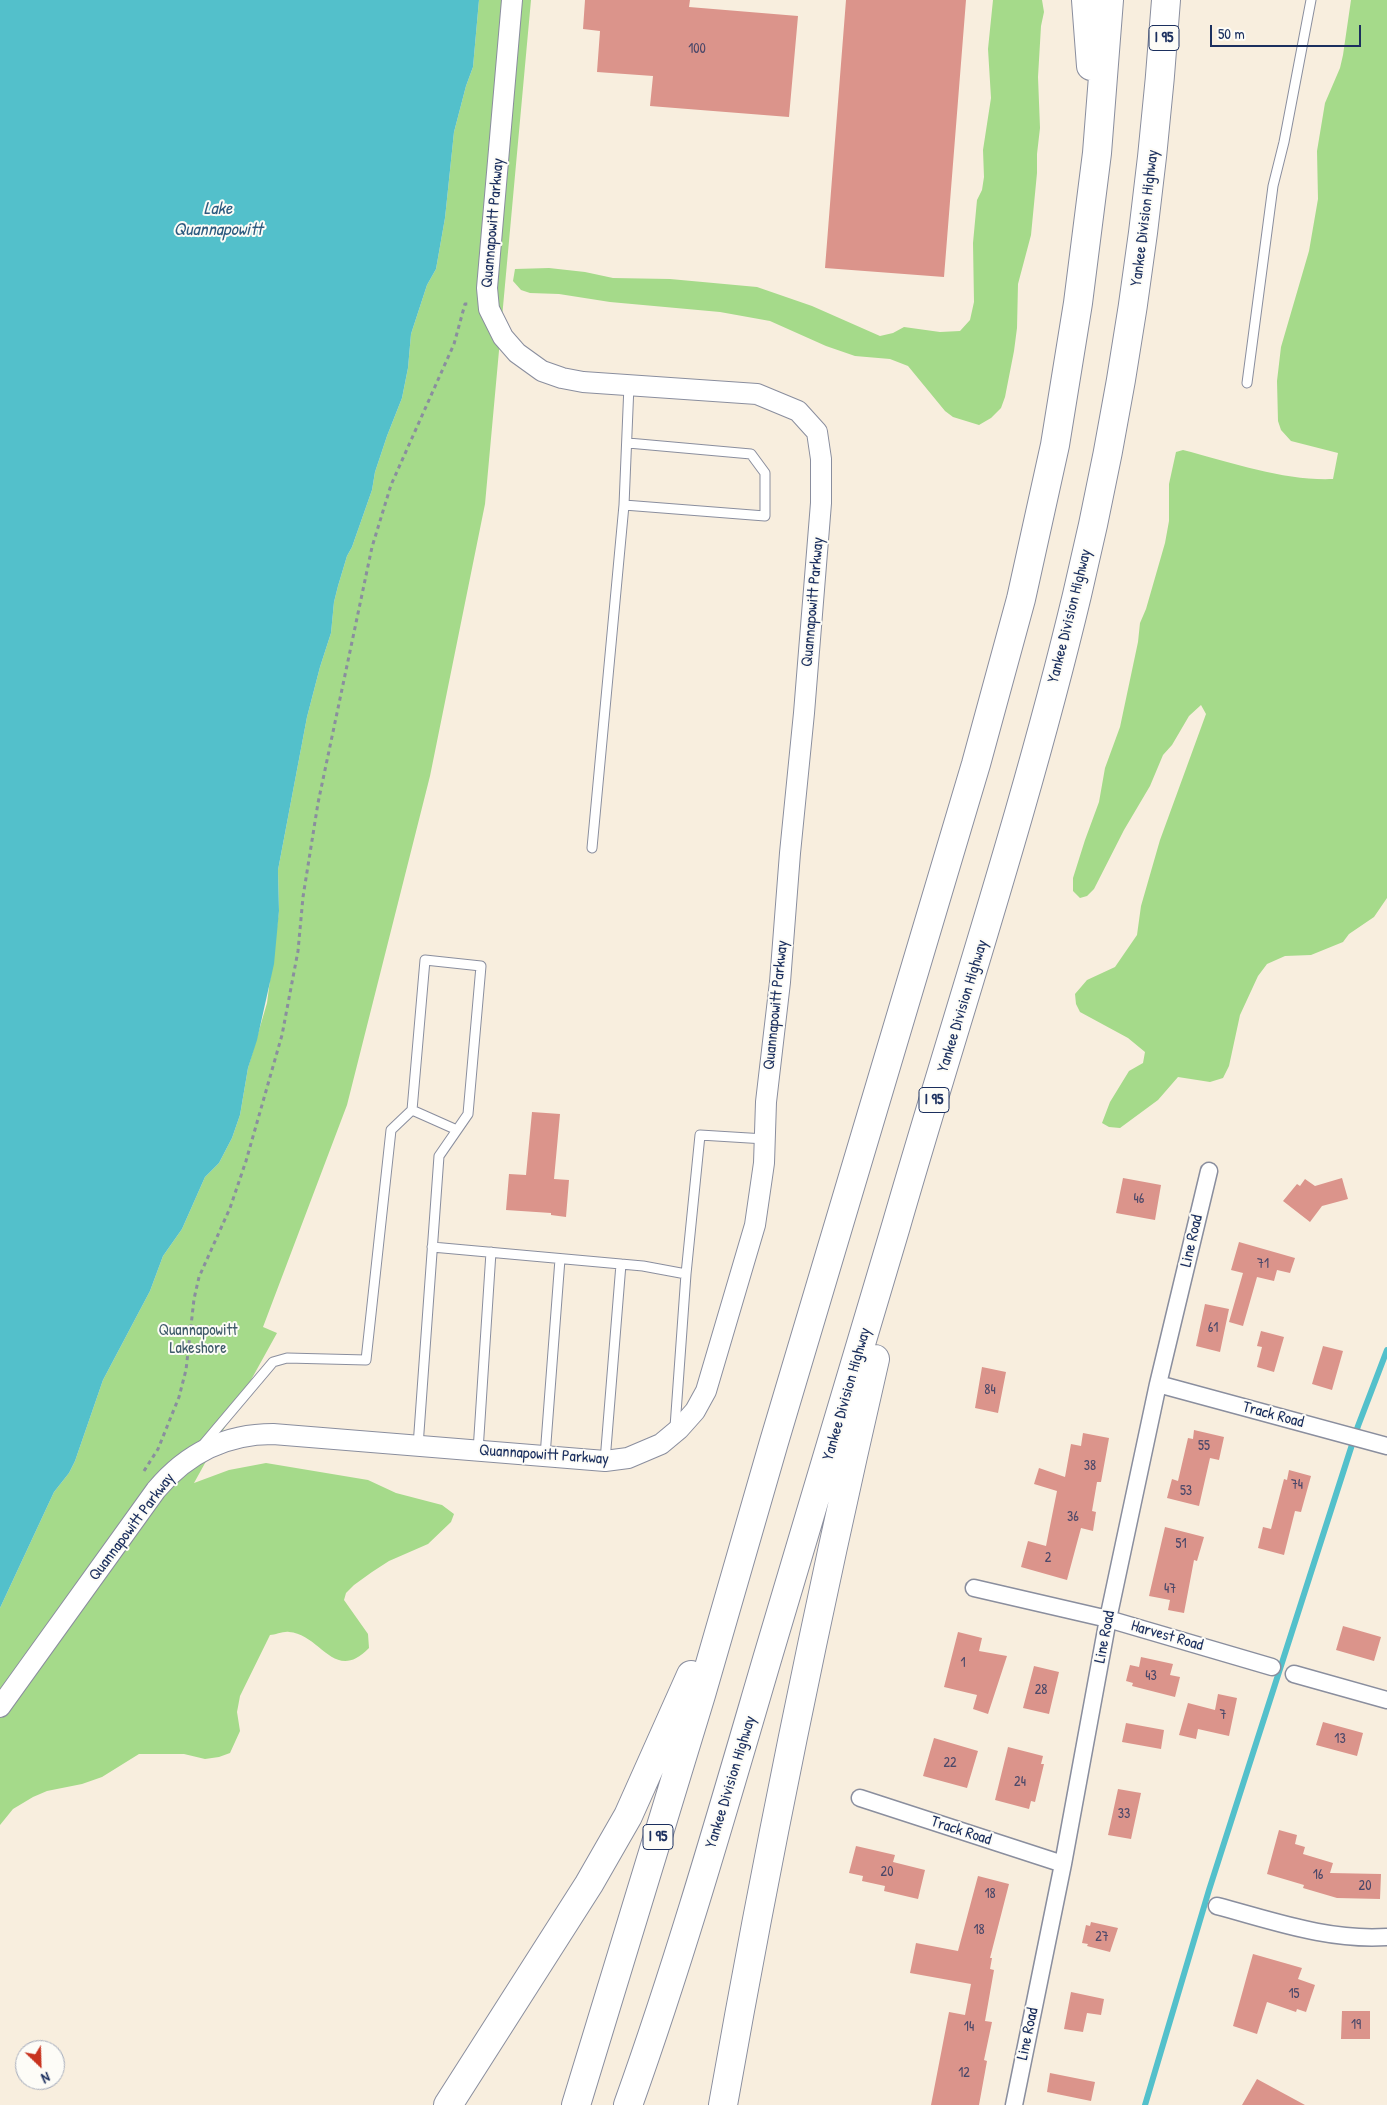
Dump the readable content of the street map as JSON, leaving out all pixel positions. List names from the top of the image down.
{
  "streets": {
    "highway": ["I 95", "Yankee Division Highway"],
    "street": [
      "Quannapowitt Parkway",
      "Line Road",
      "Track Road",
      "Harvest Road"
    ]
  },
  "crossings": [
    ["Line Road", "Track Road"],
    ["Line Road", "Harvest Road"]
  ],
  "water": ["Lake Quannapowitt"],
  "parks": ["Quannapowitt Lakeshore"],
  "house_numbers": [
    "100",
    "46",
    "71",
    "61",
    "84",
    "55",
    "38",
    "74",
    "53",
    "36",
    "51",
    "2",
    "47",
    "1",
    "43",
    "28",
    "7",
    "13",
    "22",
    "24",
    "33",
    "20",
    "16",
    "20",
    "18",
    "18",
    "27",
    "15",
    "19",
    "14",
    "12"
  ],
  "scale_bar": "50 m",
  "north": "bottom right"
}
